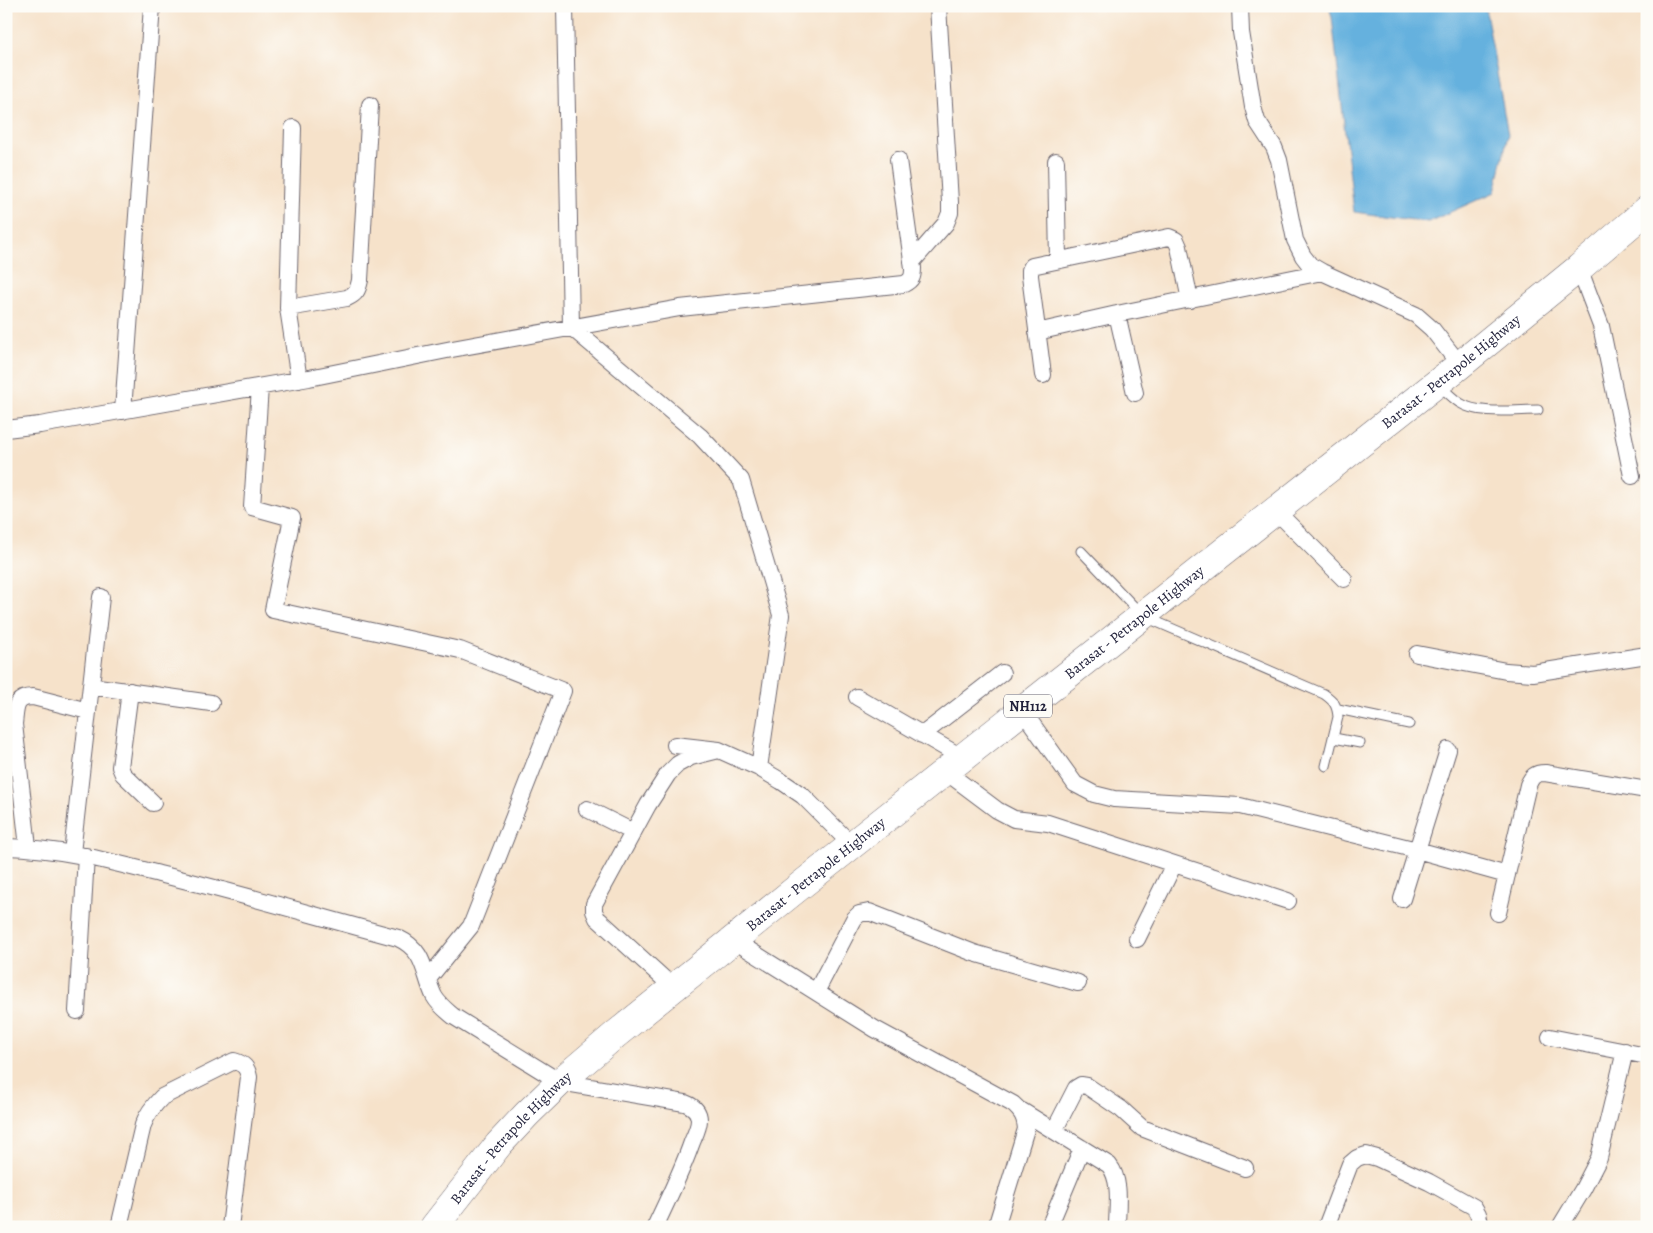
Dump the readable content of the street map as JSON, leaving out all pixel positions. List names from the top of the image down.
{
  "streets": {
    "highway": ["Barasat - Petrapole Highway", "NH112"]
  }
}
